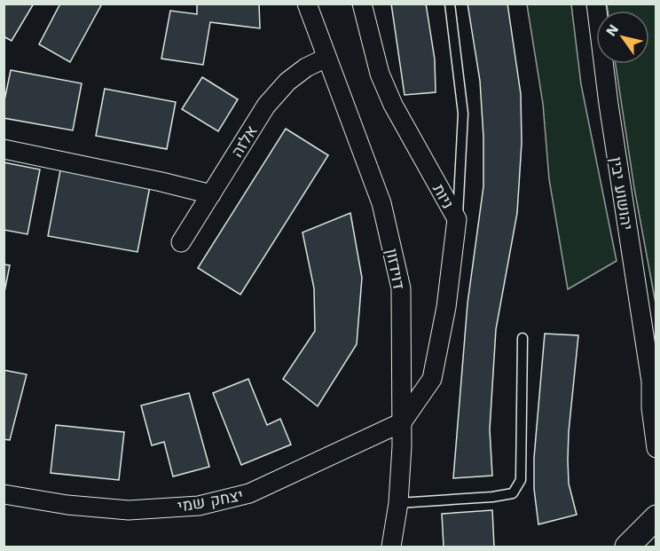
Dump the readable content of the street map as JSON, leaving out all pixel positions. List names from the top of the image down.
{
  "streets": {
    "street": [
      "אלזה",
      "יהושוע יבין",
      "ניות",
      "דוידזון",
      "יצחק שמי"
    ]
  },
  "crossings": [
    ["אלזה", "דוידזון"],
    ["ניות", "דוידזון"],
    ["ניות", "יצחק שמי"],
    ["דוידזון", "יצחק שמי"]
  ],
  "north": "top left"
}
